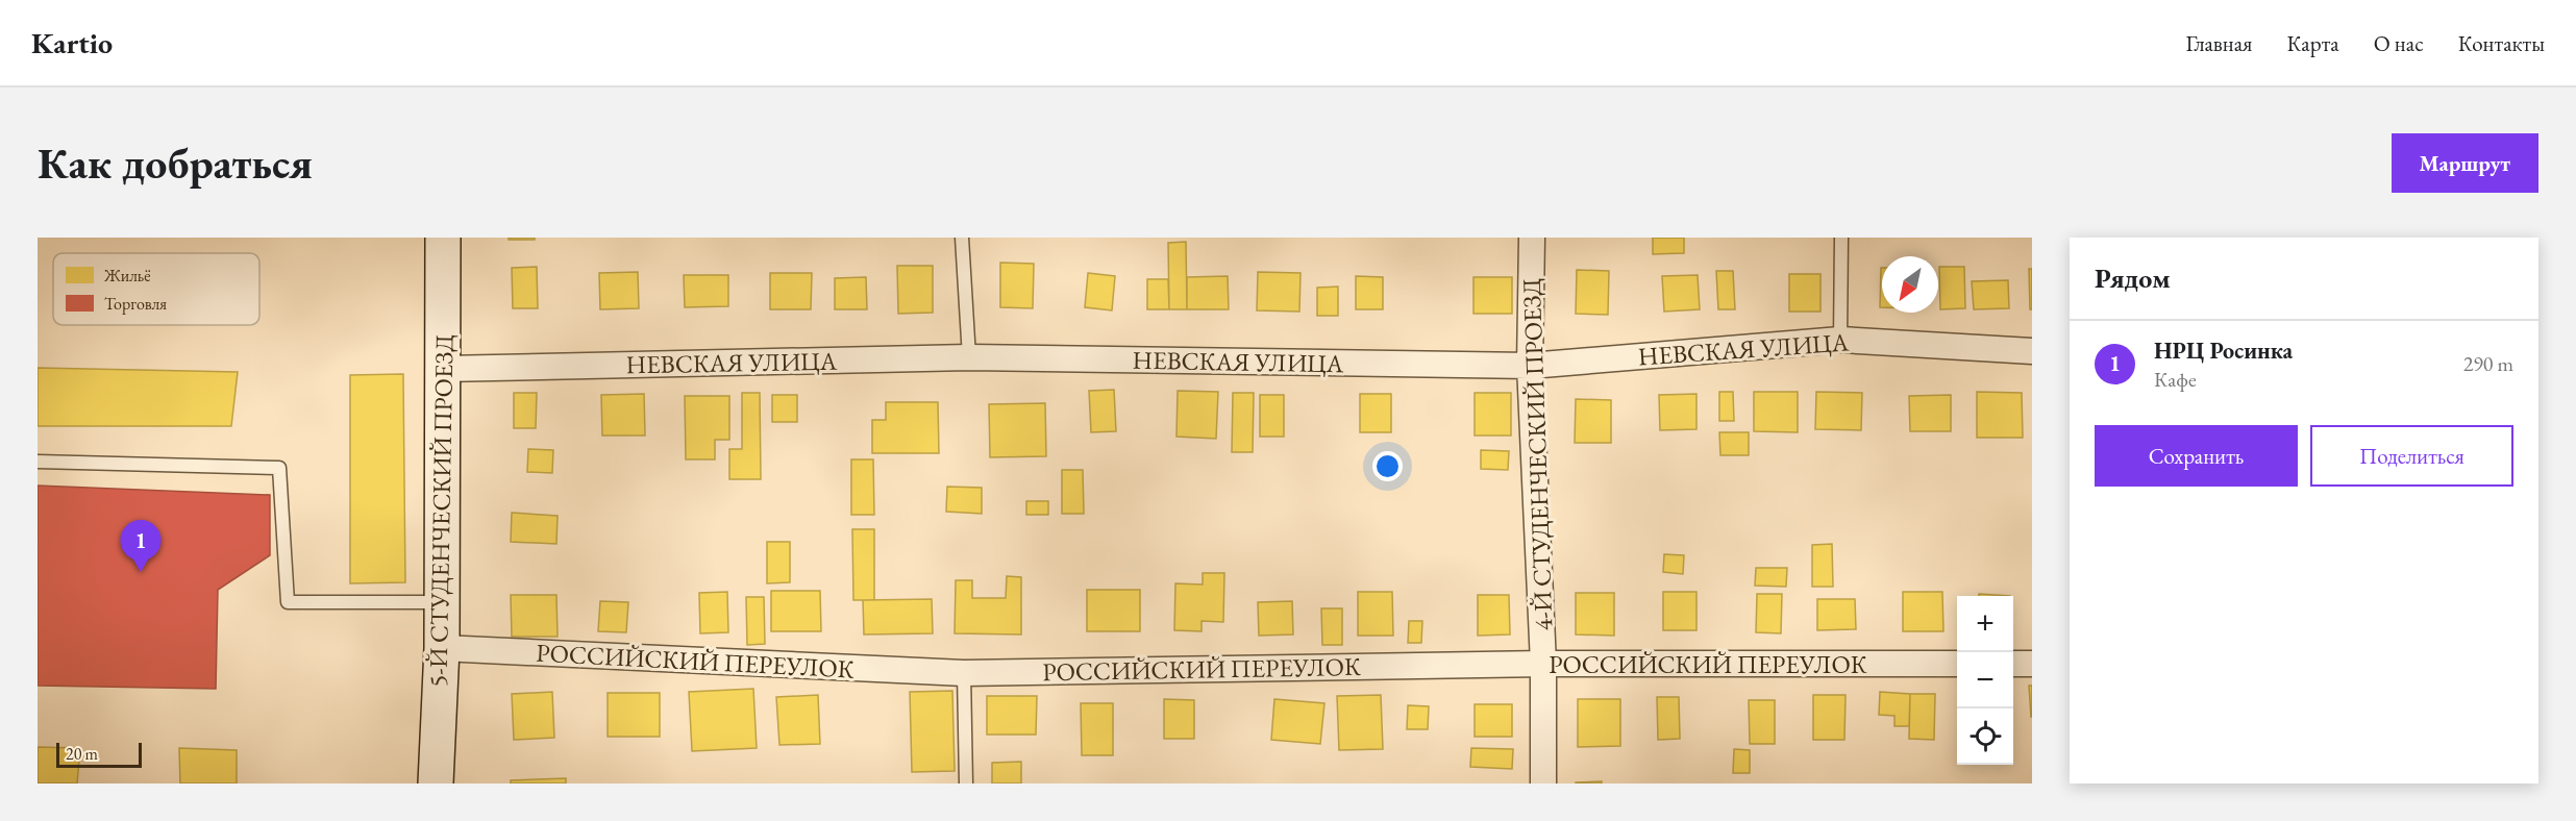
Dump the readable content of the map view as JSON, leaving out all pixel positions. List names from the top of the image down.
{
  "streets": {
    "main road": ["5-Й СТУДЕНЧЕСКИЙ ПРОЕЗД"],
    "street": ["НЕВСКАЯ УЛИЦА", "4-Й СТУДЕНЧЕСКИЙ ПРОЕЗД", "РОССИЙСКИЙ ПЕРЕУЛОК"]
  },
  "crossings": [
    ["НЕВСКАЯ УЛИЦА", "4-Й СТУДЕНЧЕСКИЙ ПРОЕЗД"],
    ["НЕВСКАЯ УЛИЦА", "5-Й СТУДЕНЧЕСКИЙ ПРОЕЗД"],
    ["4-Й СТУДЕНЧЕСКИЙ ПРОЕЗД", "РОССИЙСКИЙ ПЕРЕУЛОК"],
    ["5-Й СТУДЕНЧЕСКИЙ ПРОЕЗД", "РОССИЙСКИЙ ПЕРЕУЛОК"]
  ],
  "legend": ["Жильё", "Торговля"],
  "scale_bar": "20 m",
  "north": "bottom left",
  "page": {
    "header": "Kartio",
    "nav": [
      "Главная",
      "Карта",
      "О нас",
      "Контакты"
    ],
    "buttons": [
      "Маршрут",
      ["Сохранить", "Поделиться"]
    ],
    "title": "Как добраться",
    "heading": "Рядом",
    "list": [
      {
        "mark": "1",
        "name": "НРЦ Росинка",
        "note": "Кафе",
        "value": "290 m"
      }
    ],
    "pins": "1",
    "map_buttons": ["+", "−"],
    "scale": "20 m"
  }
}
